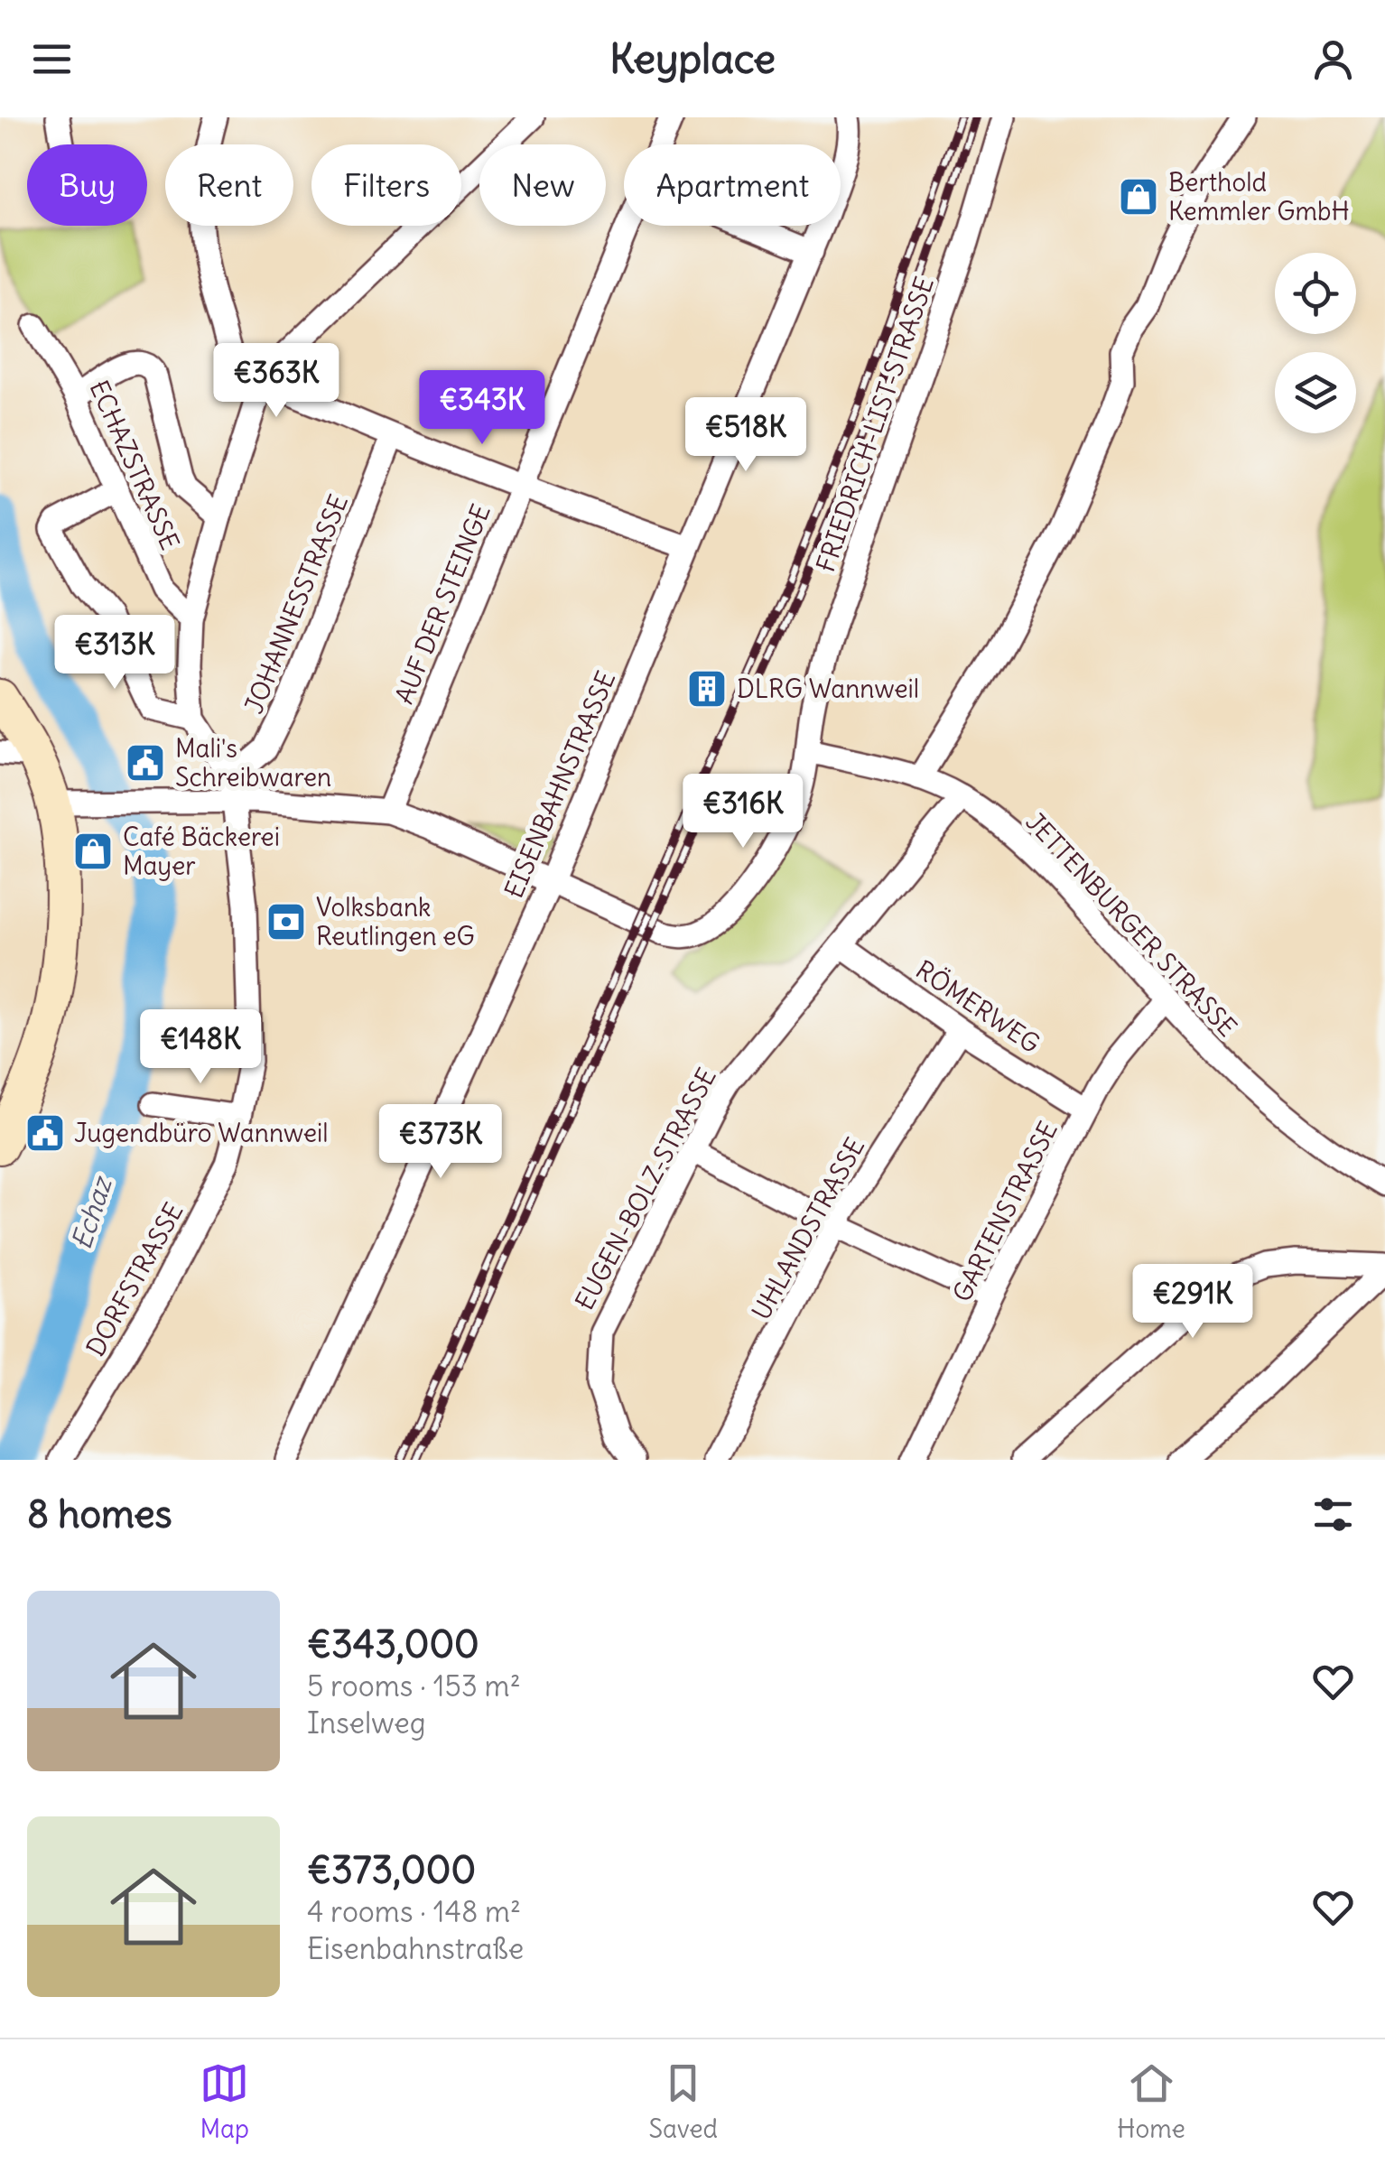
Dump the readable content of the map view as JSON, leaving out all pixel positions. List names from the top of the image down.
{
  "streets": {
    "street": [
      "FRIEDRICH-LIST-STRASSE",
      "ECHAZSTRASSE",
      "JOHANNESSTRASSE",
      "AUF DER STEINGE",
      "EISENBAHNSTRASSE",
      "JETTENBURGER STRASSE",
      "RÖMERWEG",
      "EUGEN-BOLZ-STRASSE",
      "GARTENSTRASSE",
      "UHLANDSTRASSE",
      "DORFSTRASSE"
    ]
  },
  "crossings": [
    ["FRIEDRICH-LIST-STRASSE", "JETTENBURGER STRASSE"],
    ["JOHANNESSTRASSE", "DORFSTRASSE"],
    ["JETTENBURGER STRASSE", "EUGEN-BOLZ-STRASSE"],
    ["JETTENBURGER STRASSE", "GARTENSTRASSE"],
    ["RÖMERWEG", "EUGEN-BOLZ-STRASSE"],
    ["RÖMERWEG", "GARTENSTRASSE"],
    ["RÖMERWEG", "UHLANDSTRASSE"]
  ],
  "water": ["Echaz"],
  "places": {
    "shop": ["Berthold Kemmler GmbH", "Café Bäckerei Mayer"],
    "building": ["DLRG Wannweil"],
    "public building": ["Mali's Schreibwaren", "Jugendbüro Wannweil"],
    "bank": ["Volksbank Reutlingen eG"]
  },
  "page": {
    "header": "Keyplace",
    "chip": [
      "Buy",
      "Rent",
      "Filters",
      "New",
      "Apartment"
    ],
    "price": [
      "€363K",
      "€343K",
      "€518K",
      "€313K",
      "€316K",
      "€148K",
      "€373K",
      "€291K"
    ],
    "heading": "8 homes",
    "list": [
      {
        "name": "€343,000",
        "note": "5 rooms · 153 m² · Inselweg"
      },
      {
        "name": "€373,000",
        "note": "4 rooms · 148 m² · Eisenbahnstraße"
      }
    ],
    "tabs": ["Map", "Saved", "Home"]
  }
}
